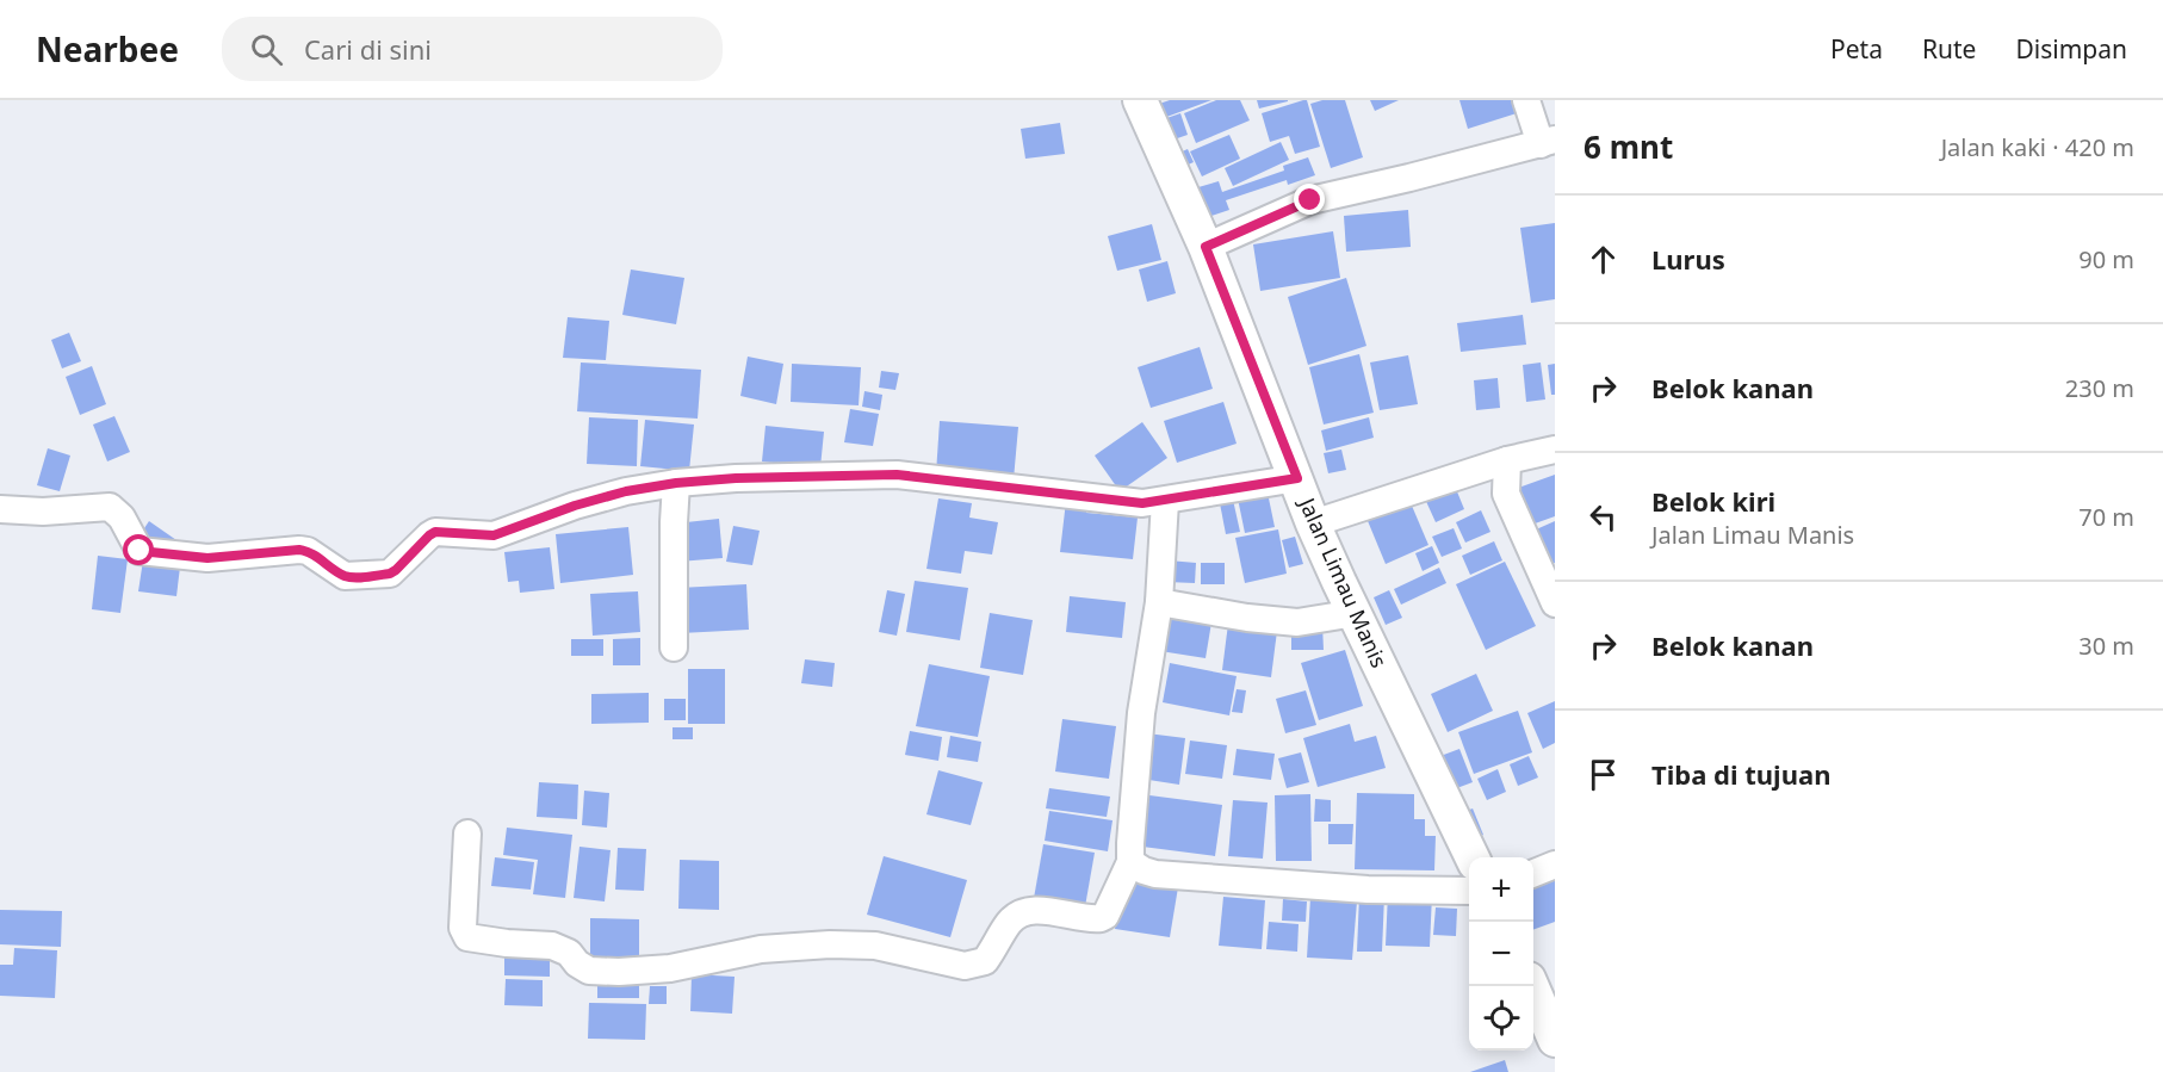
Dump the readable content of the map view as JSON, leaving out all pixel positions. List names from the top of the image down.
{
  "streets": {
    "street": ["Jalan Limau Manis"]
  },
  "page": {
    "header": "Nearbee",
    "search": "Cari di sini",
    "nav": ["Peta", "Rute", "Disimpan"],
    "heading": ["6 mnt", "Jalan kaki · 420 m"],
    "list": [
      ["Lurus", "90 m"],
      ["Belok kanan", "230 m"],
      ["Belok kiri", "Jalan Limau Manis", "70 m"],
      ["Belok kanan", "30 m"],
      "Tiba di tujuan"
    ],
    "map_buttons": ["+", "−"]
  }
}
